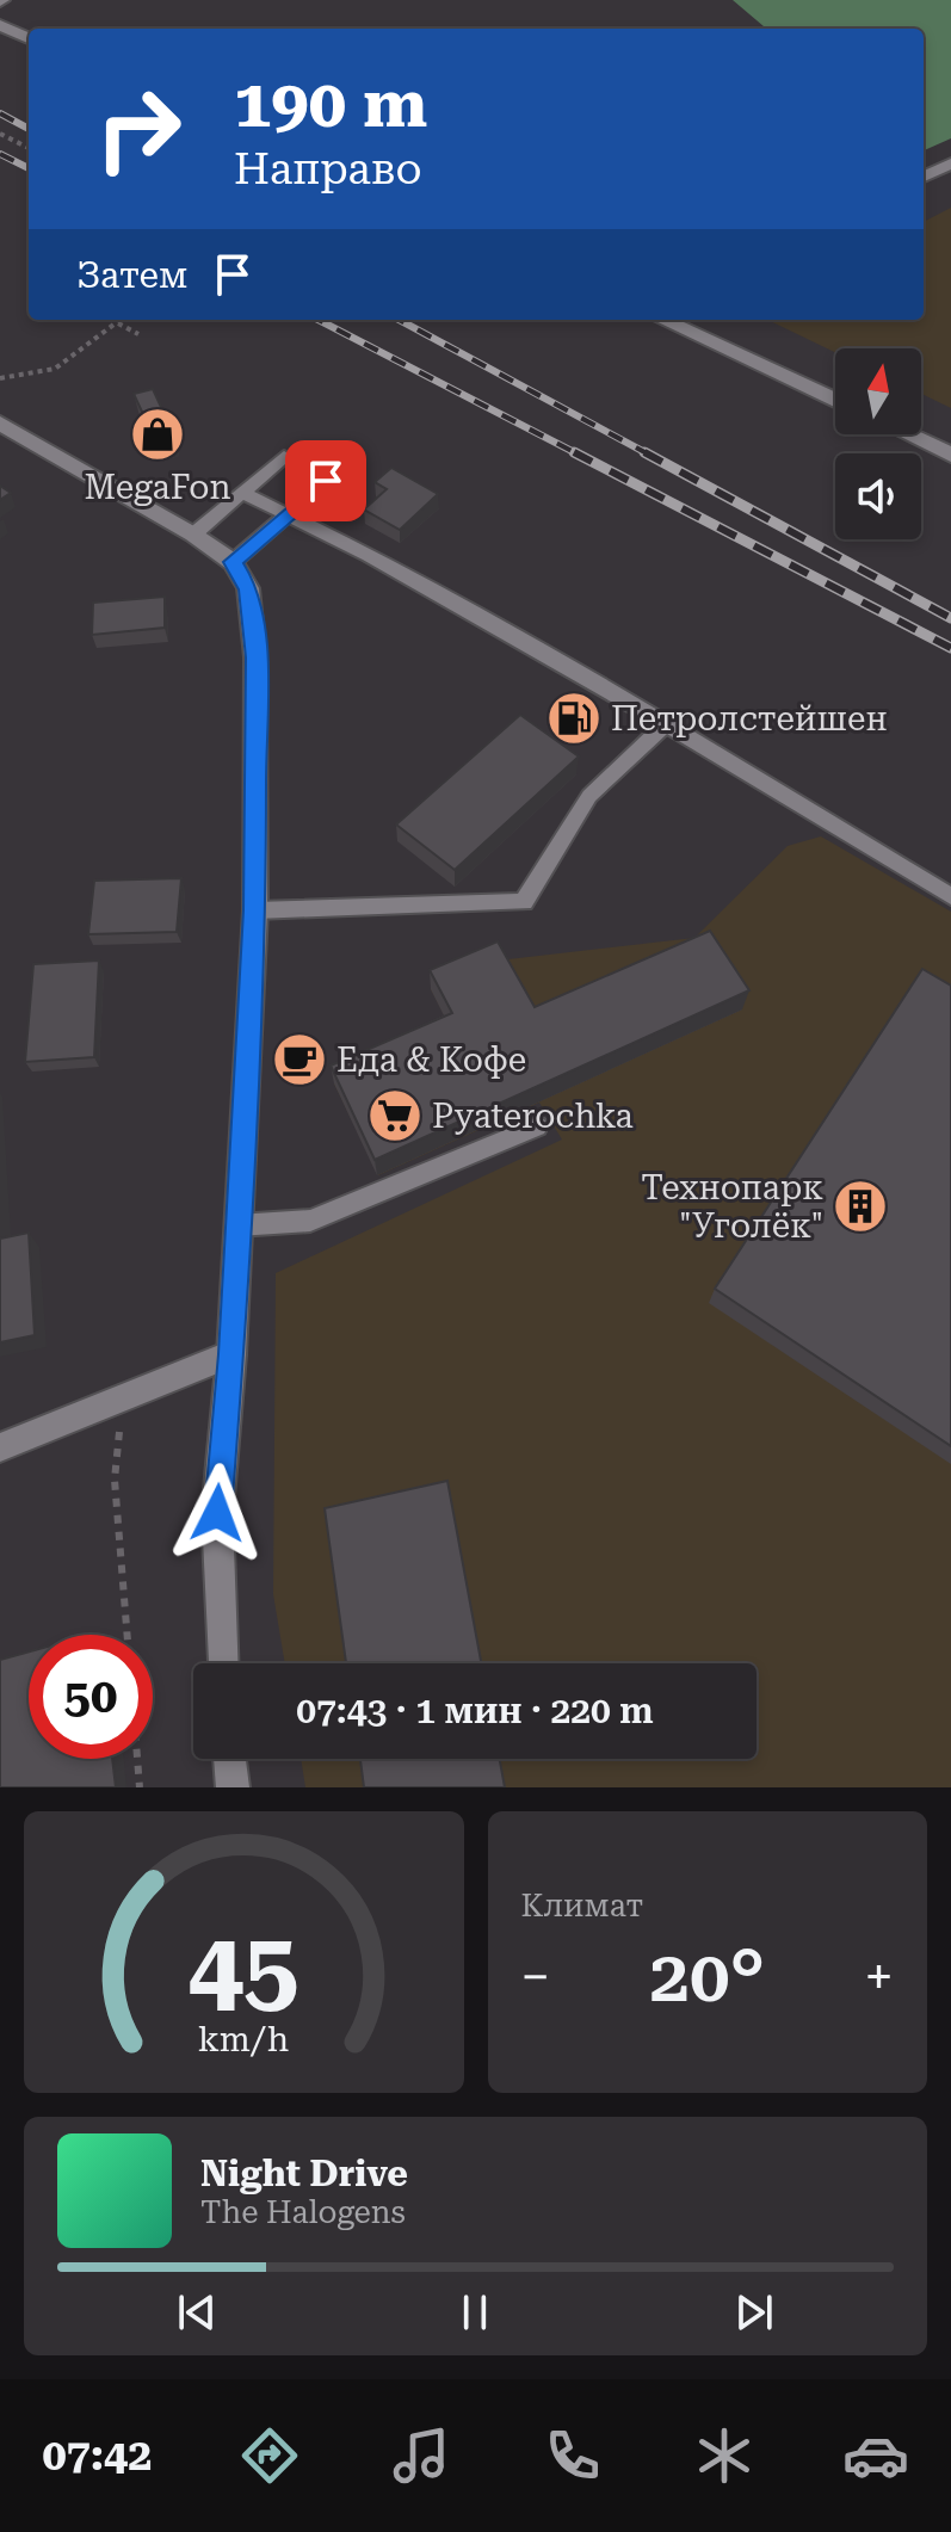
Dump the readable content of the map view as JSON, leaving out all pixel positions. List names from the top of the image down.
{
  "places": {
    "shop": ["MegaFon"],
    "fuel station": ["Петролстейшен"],
    "cafe": ["Еда & Кофе"],
    "supermarket": ["Pyaterochka"],
    "building": ["Технопарк \"Уголёк\""]
  },
  "north": "top",
  "page": {
    "turn": ["190 m", "Направо"],
    "then": "Затем",
    "limit": "50",
    "trip": "07:43 · 1 мин · 220 m",
    "tile": "Климат",
    "heat": ["−", "20°", "+"],
    "song": ["Night Drive", "The Halogens"],
    "tabs": "07:42",
    "gauge": ["45", "km/h"]
  }
}
